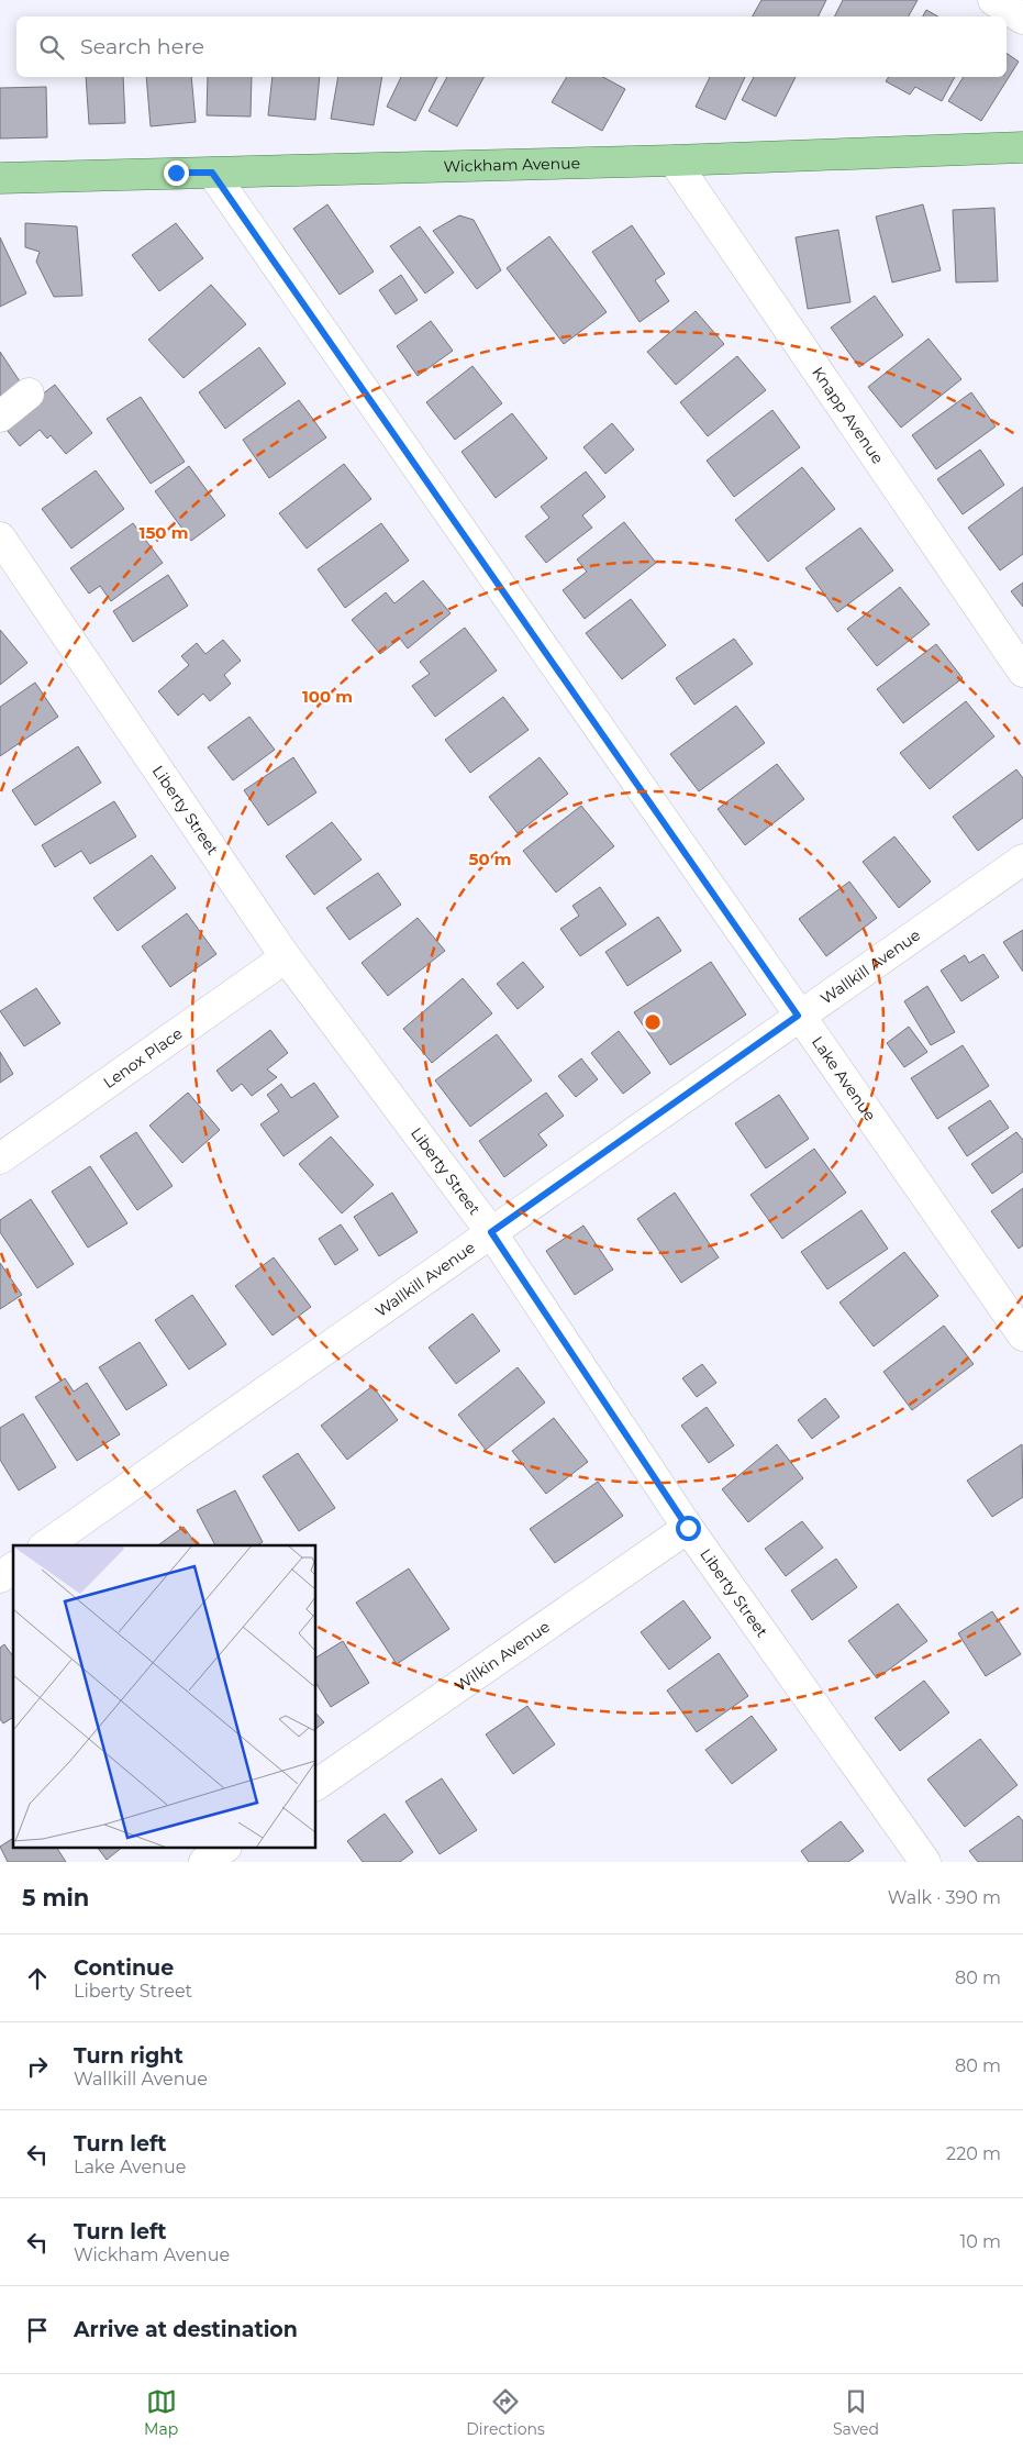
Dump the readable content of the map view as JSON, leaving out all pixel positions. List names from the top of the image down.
{
  "streets": {
    "main road": ["Wickham Avenue"],
    "street": [
      "Knapp Avenue",
      "Liberty Street",
      "Wallkill Avenue",
      "Lenox Place",
      "Lake Avenue",
      "Wilkin Avenue"
    ]
  },
  "crossings": [
    ["Wickham Avenue", "Knapp Avenue"],
    ["Wickham Avenue", "Lake Avenue"],
    ["Liberty Street", "Wallkill Avenue"],
    ["Liberty Street", "Lenox Place"],
    ["Liberty Street", "Wilkin Avenue"],
    ["Wallkill Avenue", "Lake Avenue"]
  ],
  "page": {
    "search": "Search here",
    "heading": ["5 min", "Walk · 390 m"],
    "list": [
      ["Continue", "Liberty Street", "80 m"],
      ["Turn right", "Wallkill Avenue", "80 m"],
      ["Turn left", "Lake Avenue", "220 m"],
      ["Turn left", "Wickham Avenue", "10 m"],
      "Arrive at destination"
    ],
    "nav": ["Map", "Directions", "Saved"]
  },
  "rings": ["150 m", "100 m", "50 m"]
}
